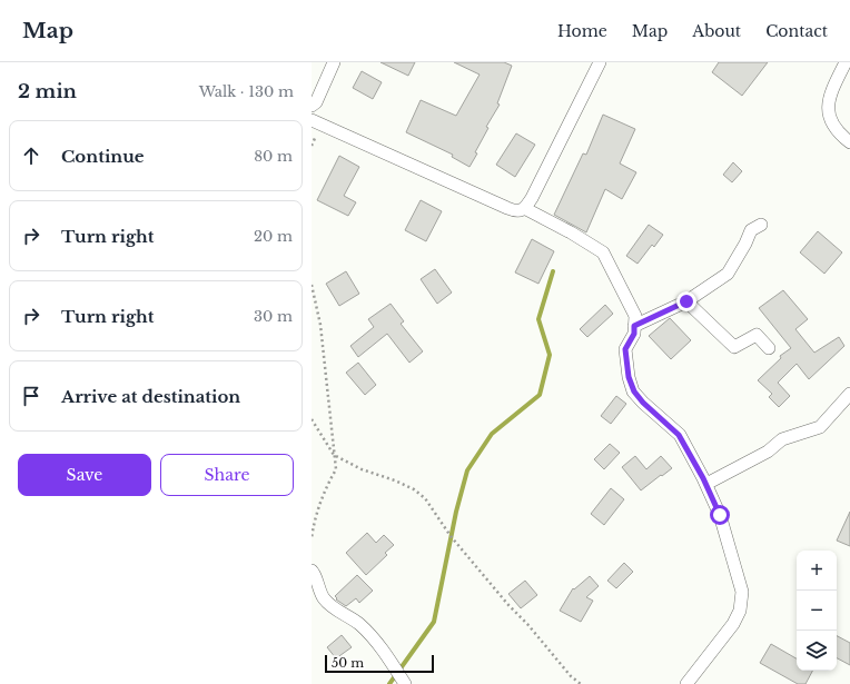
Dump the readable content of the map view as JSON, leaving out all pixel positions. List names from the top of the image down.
{
  "scale_bar": "50 m",
  "page": {
    "header": "Map",
    "nav": [
      "Home",
      "Map",
      "About",
      "Contact"
    ],
    "heading": ["2 min", "Walk · 130 m"],
    "list": [
      ["Continue", "80 m"],
      ["Turn right", "20 m"],
      ["Turn right", "30 m"],
      "Arrive at destination"
    ],
    "buttons": ["Save", "Share"],
    "map_buttons": ["+", "−"],
    "scale": "50 m"
  }
}
